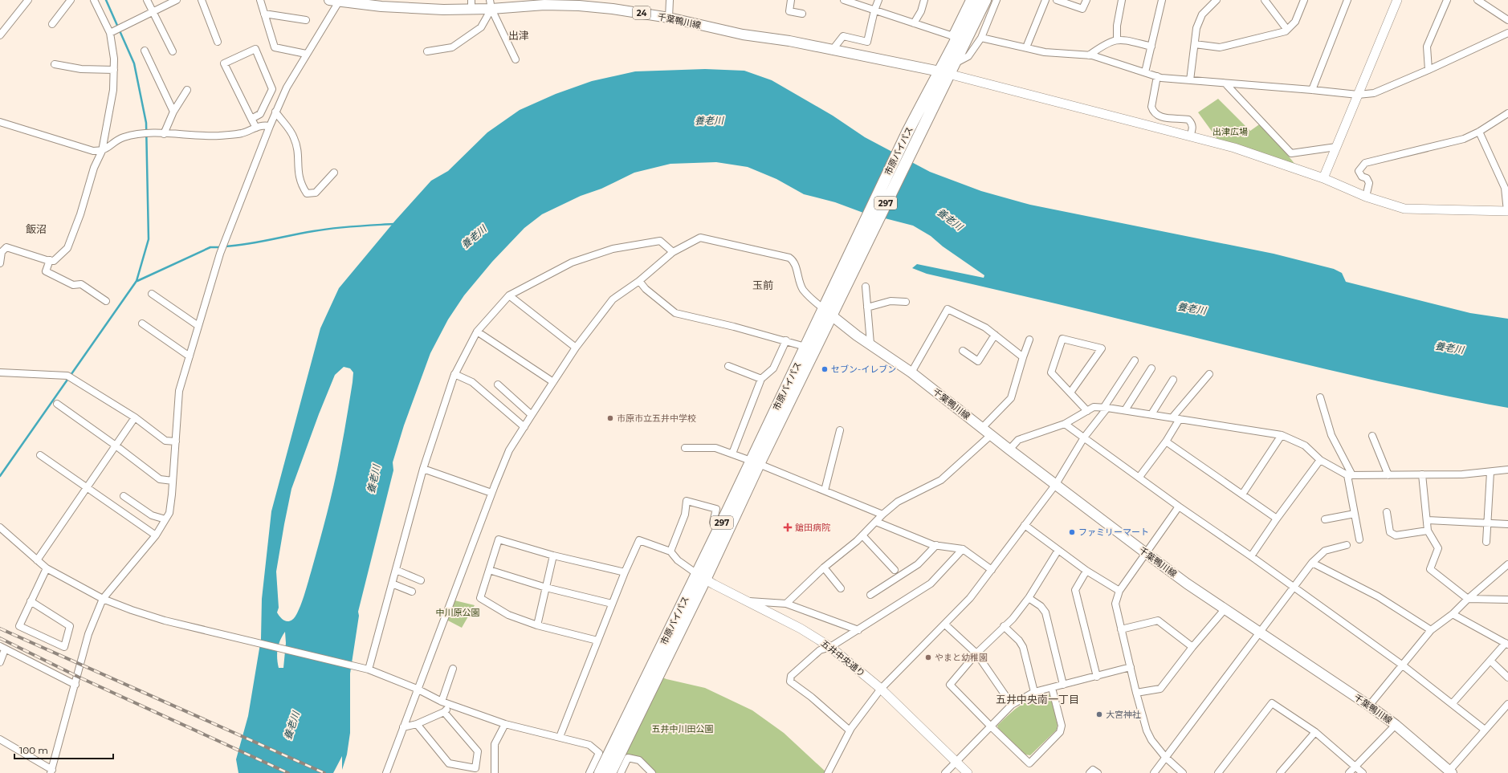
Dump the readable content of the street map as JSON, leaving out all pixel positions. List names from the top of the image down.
{
  "streets": {
    "highway": ["市原バイパス", "297"],
    "main road": ["24", "千葉鴨川線"],
    "street": ["五井中央通り"]
  },
  "crossings": [
    ["千葉鴨川線", "市原バイパス"],
    ["市原バイパス", "五井中央通り"]
  ],
  "districts": [
    "出津",
    "飯沼",
    "玉前",
    "五井中央南一丁目"
  ],
  "water": ["養老川"],
  "parks": ["出津広場", "中川原公園", "五井中川田公園"],
  "places": {
    "other": [
      "セブン-イレブン",
      "市原市立五井中学校",
      "ファミリーマート",
      "やまと幼稚園",
      "大宮神社"
    ],
    "health": ["鎗田病院"]
  },
  "scale_bar": "100 m"
}
